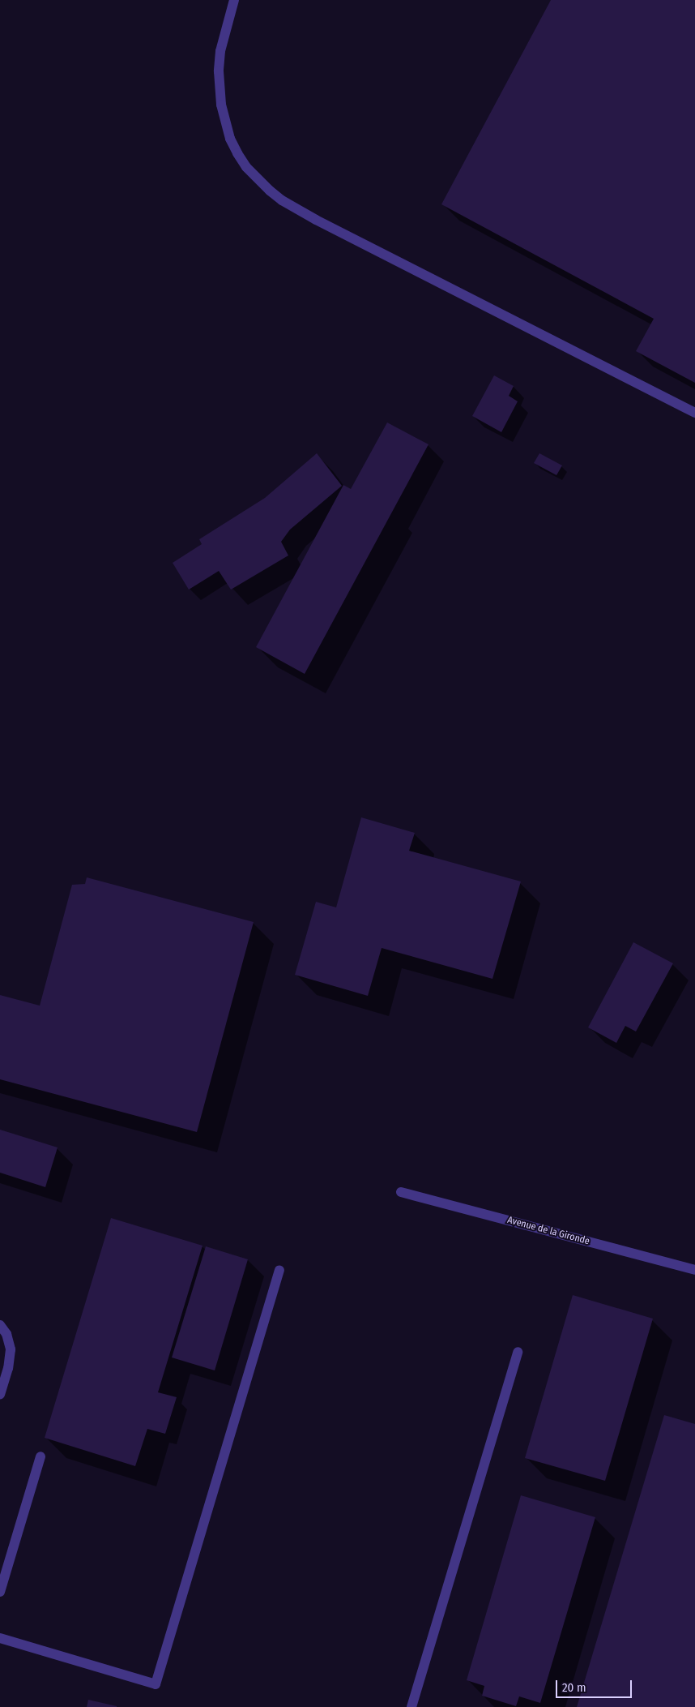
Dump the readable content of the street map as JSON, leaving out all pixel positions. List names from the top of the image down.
{
  "streets": {
    "lane": ["Avenue de la Gironde"]
  },
  "scale_bar": "20 m"
}
